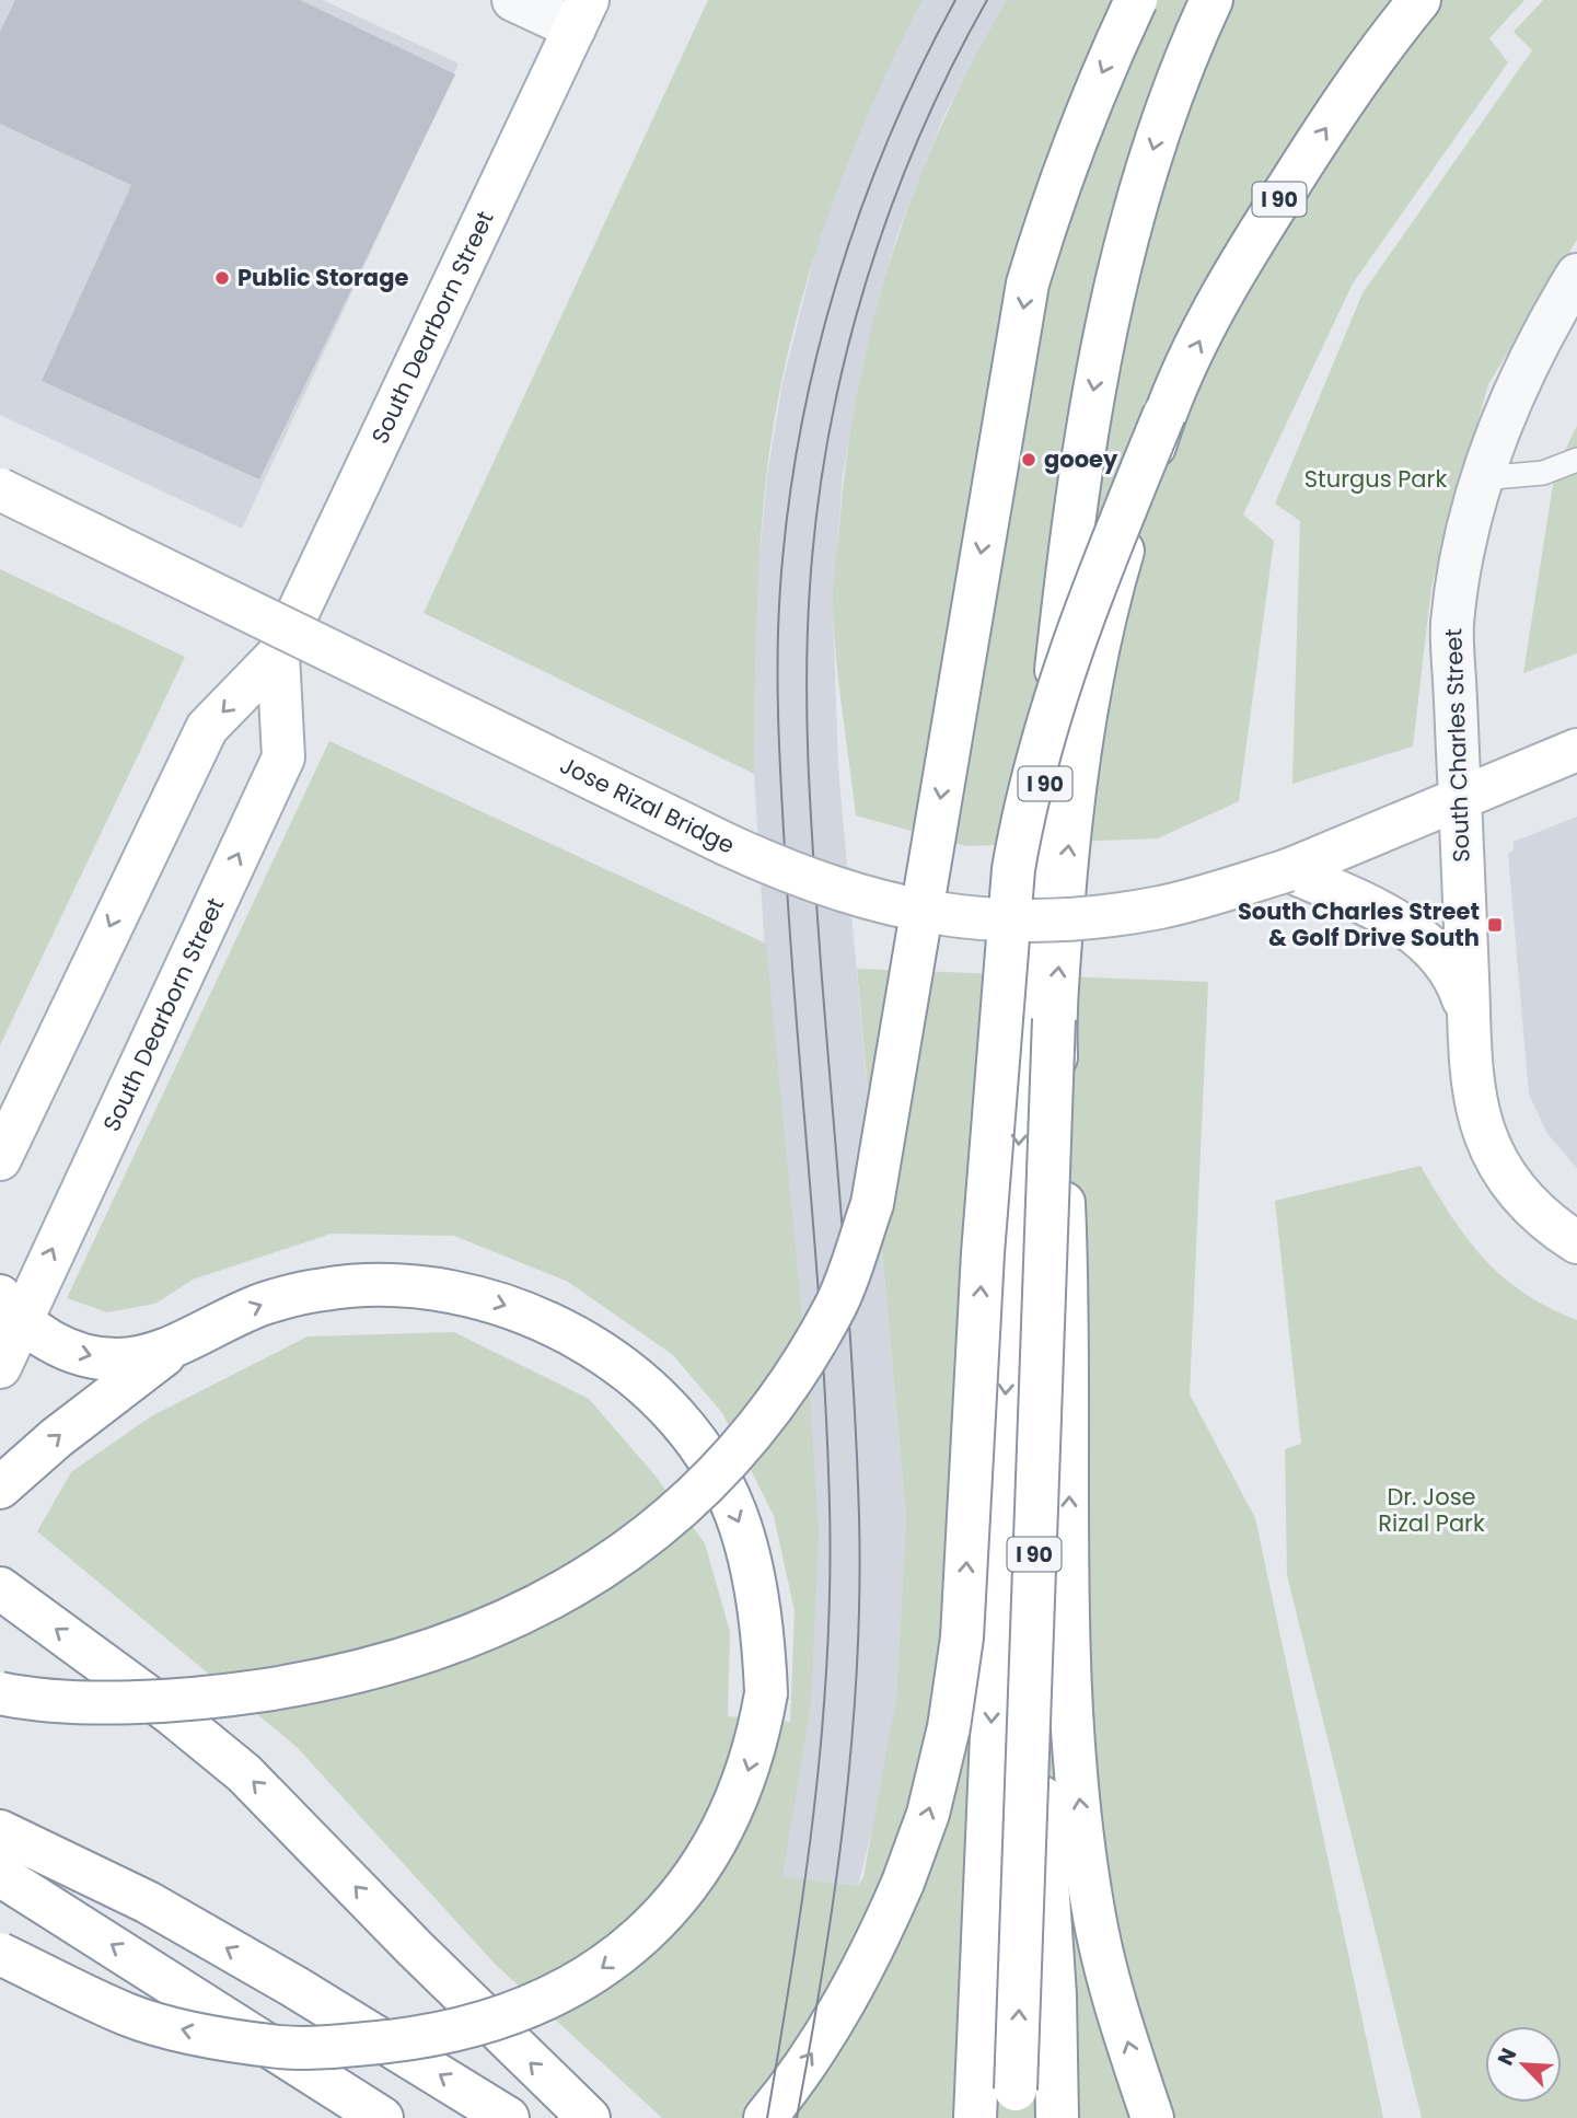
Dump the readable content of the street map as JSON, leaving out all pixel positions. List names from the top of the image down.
{
  "streets": {
    "main road": [
      "I 90",
      "South Dearborn Street",
      "South Charles Street",
      "Jose Rizal Bridge"
    ]
  },
  "crossings": [
    ["South Charles Street", "Jose Rizal Bridge"]
  ],
  "parks": ["Sturgus Park", "Dr. Jose Rizal Park"],
  "places": {
    "other": ["Public Storage", "gooey"],
    "transit": ["South Charles Street & Golf Drive South"]
  },
  "north": "top left"
}
